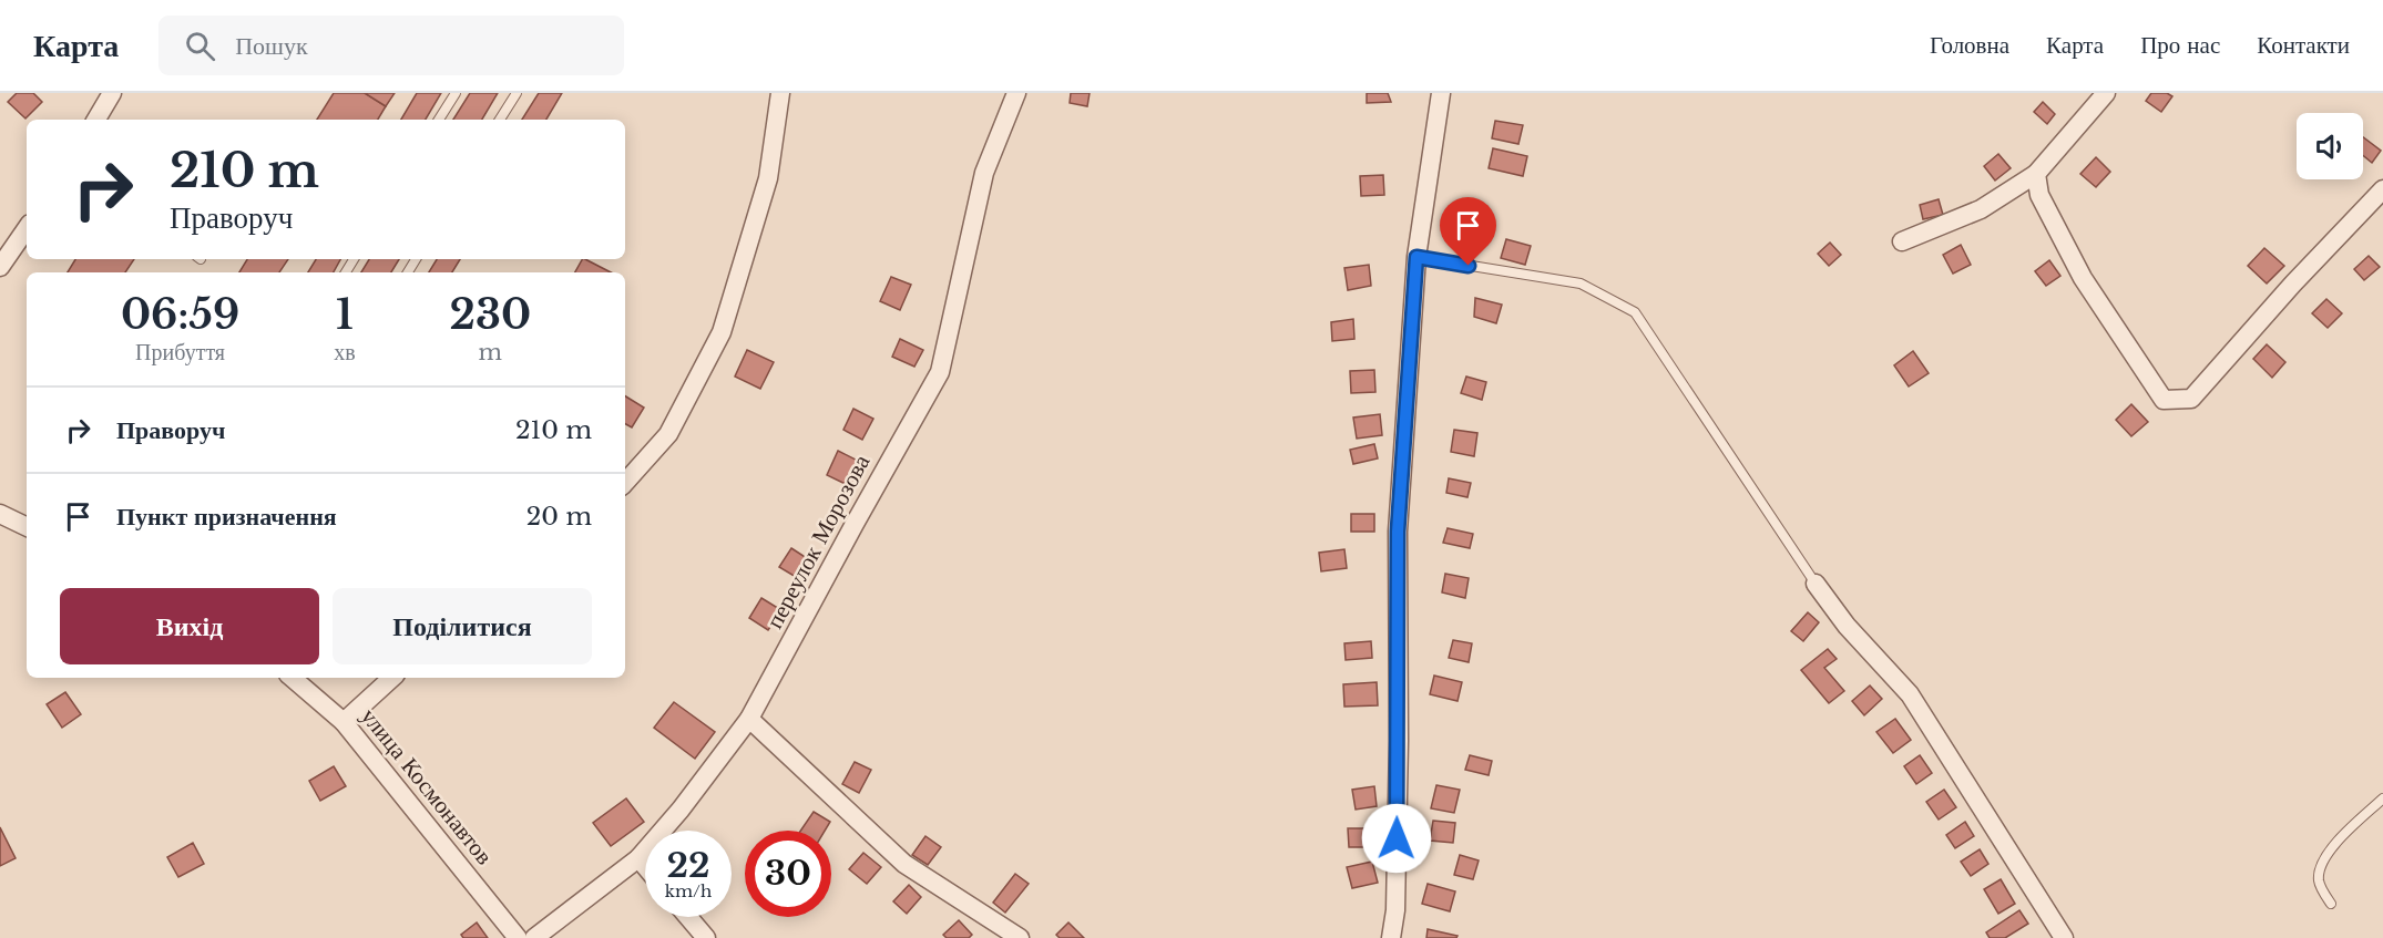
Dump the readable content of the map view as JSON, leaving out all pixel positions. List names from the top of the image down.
{
  "streets": {
    "street": ["переулок Морозова", "улица Космонавтов"]
  },
  "page": {
    "header": "Карта",
    "search": "Пошук",
    "nav": [
      "Головна",
      "Карта",
      "Про нас",
      "Контакти"
    ],
    "turn": ["210 m", "Праворуч"],
    "eta": [
      "06:59",
      "Прибуття",
      "1",
      "хв",
      "230",
      "m"
    ],
    "list": [
      {
        "name": "Праворуч",
        "value": "210 m"
      },
      {
        "name": "Пункт призначення",
        "value": "20 m"
      }
    ],
    "buttons": ["Вихід", "Поділитися"],
    "speed": "22 km/h",
    "limit": "30"
  }
}
